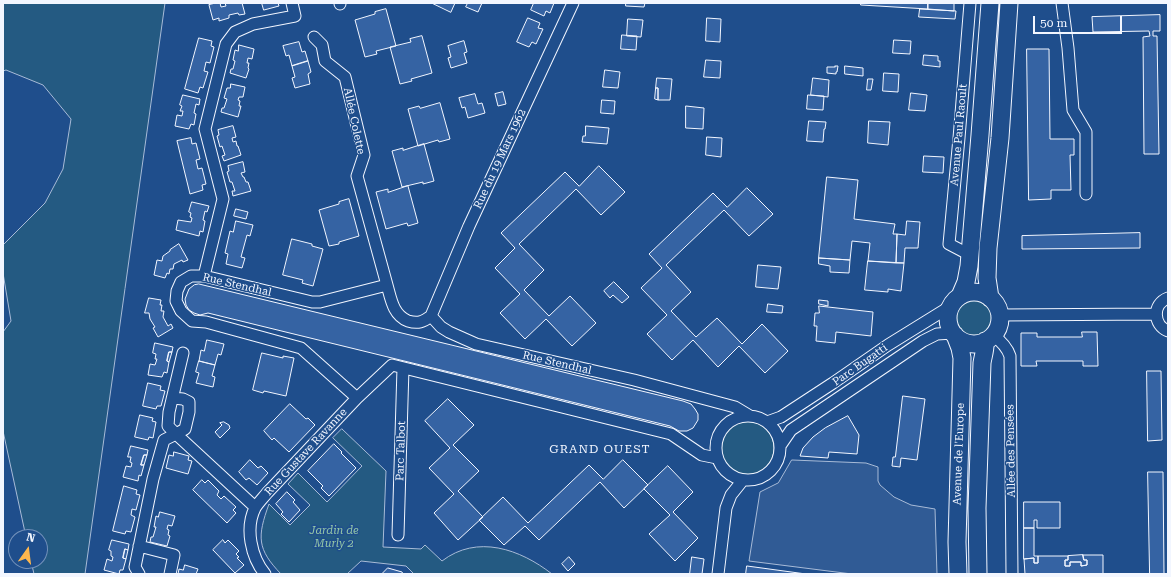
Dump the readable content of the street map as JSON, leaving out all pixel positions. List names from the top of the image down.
{
  "streets": {
    "main road": ["Avenue de l'Europe"],
    "street": [
      "Allée Colette",
      "Avenue Paul Raoult",
      "Rue du 19 Mars 1962",
      "Rue Stendhal",
      "Parc Bugatti",
      "Parc Talbot",
      "Allée des Pensées",
      "Rue Gustave Ravanne"
    ]
  },
  "crossings": [
    ["Allée Colette", "Rue Stendhal"],
    ["Rue du 19 Mars 1962", "Rue Stendhal"],
    ["Rue Stendhal", "Parc Bugatti"],
    ["Rue Stendhal", "Rue Gustave Ravanne"],
    ["Parc Bugatti", "Allée des Pensées"],
    ["Parc Bugatti", "Avenue de l'Europe"],
    ["Allée des Pensées", "Avenue de l'Europe"]
  ],
  "districts": ["GRAND OUEST"],
  "parks": ["Jardin de Murly 2"],
  "scale_bar": "50 m",
  "north": "top"
}
